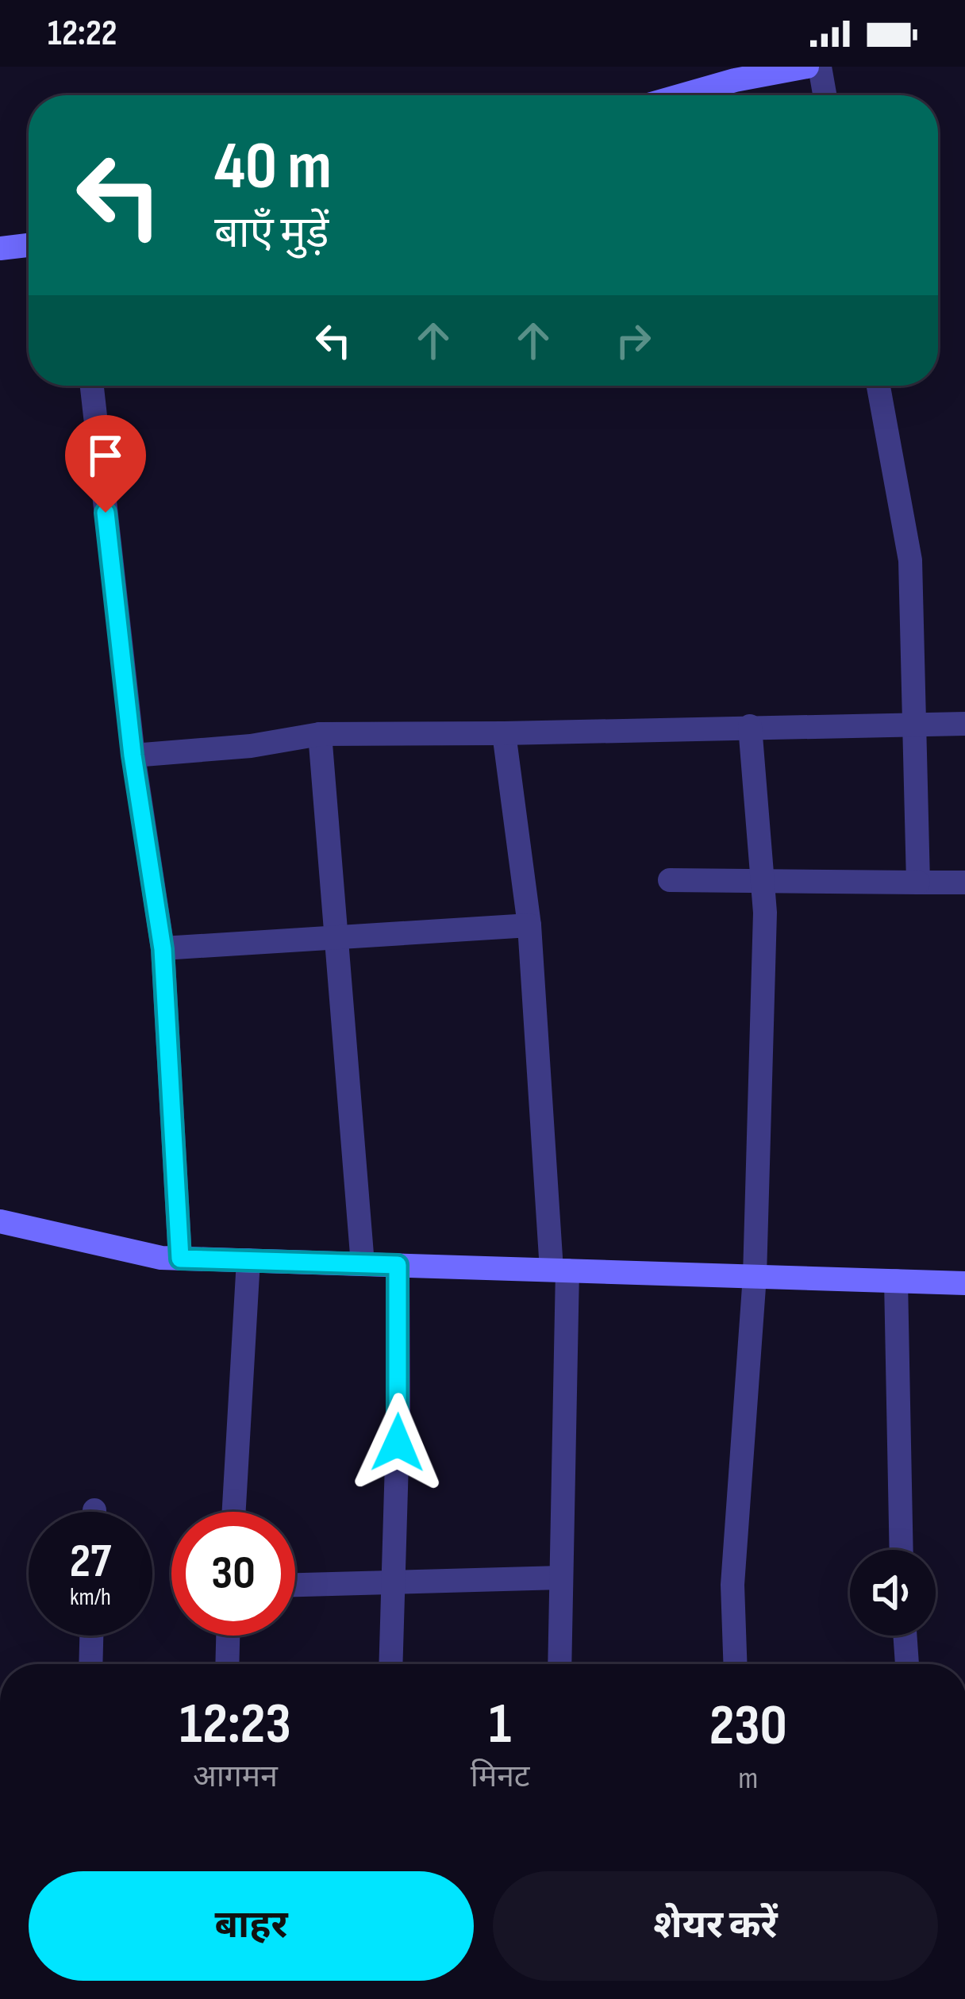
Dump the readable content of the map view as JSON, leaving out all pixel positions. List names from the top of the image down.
{
  "page": {
    "status": "12:22",
    "turn": ["40 m", "बाएँ मुड़ें"],
    "speed": "27 km/h",
    "limit": "30",
    "eta": [
      "12:23",
      "आगमन",
      "1",
      "मिनट",
      "230",
      "m"
    ],
    "buttons": ["बाहर", "शेयर करें"]
  }
}
